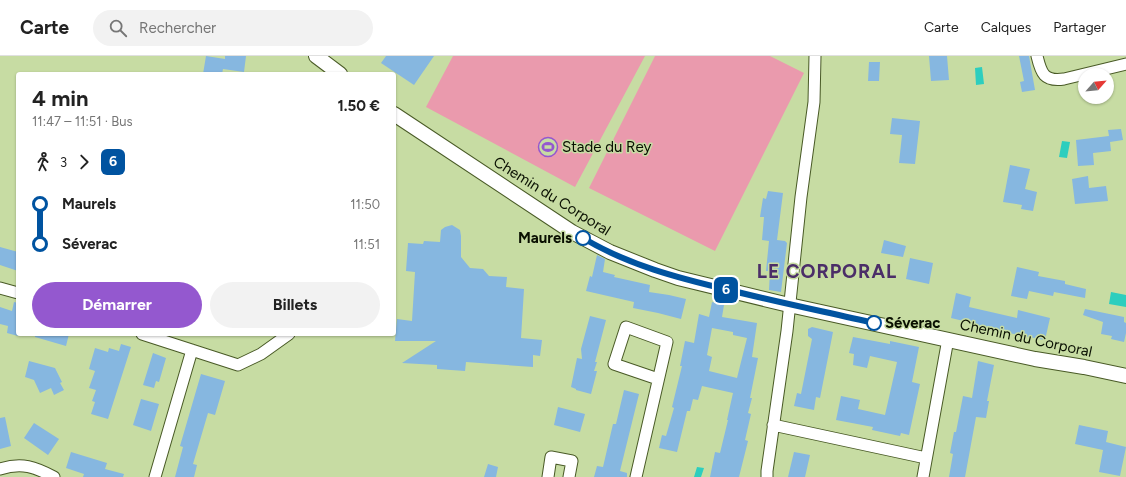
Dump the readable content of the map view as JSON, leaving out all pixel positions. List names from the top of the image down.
{
  "streets": {
    "street": ["Chemin du Corporal"]
  },
  "districts": ["LE CORPORAL"],
  "places": {
    "sports": ["Stade du Rey"],
    "other": ["Maurels", "Séverac"]
  },
  "lines": ["bus line 6"],
  "north": "top right",
  "page": {
    "header": "Carte",
    "search": "Rechercher",
    "nav": ["Carte", "Calques", "Partager"],
    "on_map": "6",
    "heading": ["4 min", "11:47 – 11:51 · Bus", "1.50 €"],
    "legs": ["3", "6"],
    "list": [
      {
        "name": "Maurels",
        "value": "11:50"
      },
      {
        "name": "Séverac",
        "value": "11:51"
      }
    ],
    "buttons": ["Démarrer", "Billets"]
  }
}
